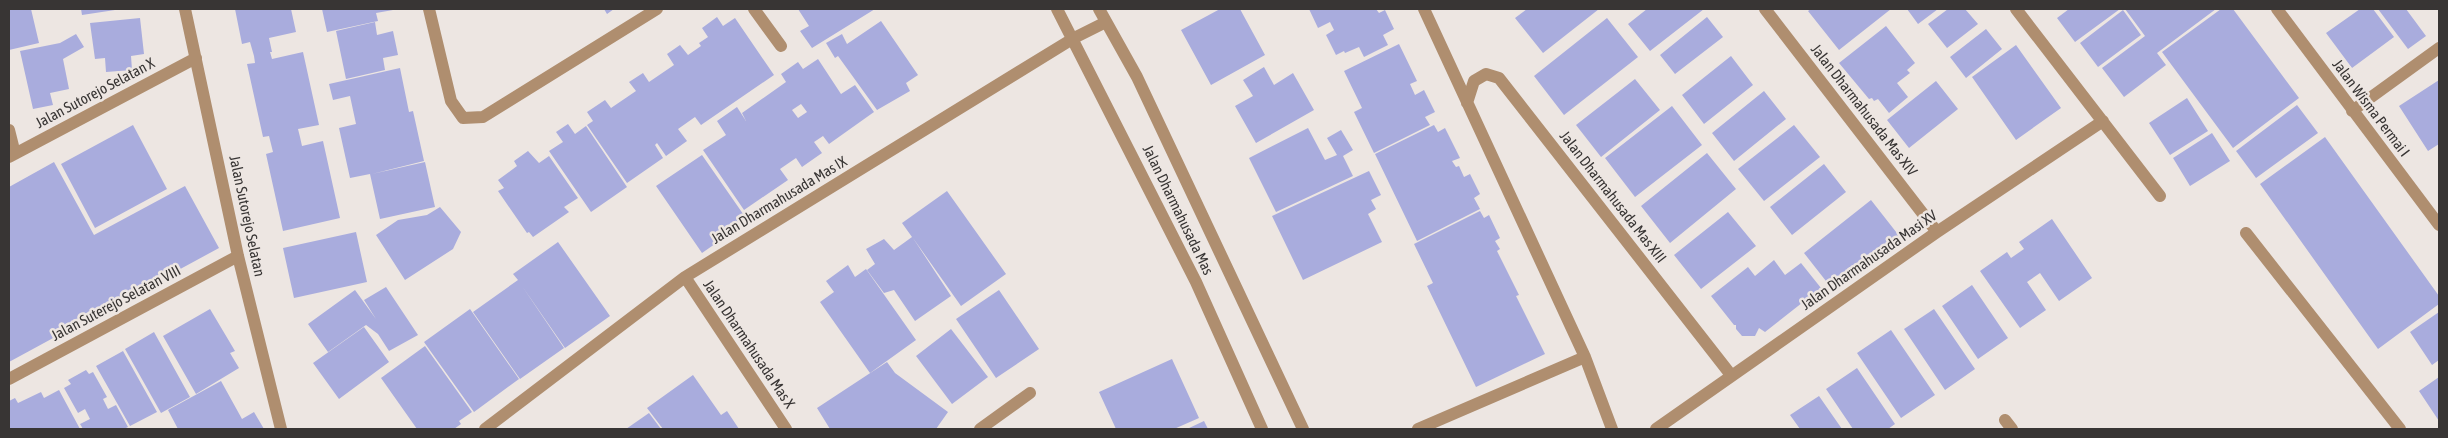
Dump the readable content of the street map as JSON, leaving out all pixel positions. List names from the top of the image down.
{
  "streets": {
    "street": [
      "Jalan Sutorejo Selatan X",
      "Jalan Wisma Permai I",
      "Jalan Dharmahusada Mas XIV",
      "Jalan Dharmahusada Mas XIII",
      "Jalan Dharmahusada Mas IX",
      "Jalan Dharmahusada Mas",
      "Jalan Sutorejo Selatan",
      "Jalan Dharmahusada Masi XV",
      "Jalan Suterejo Selatan VIII",
      "Jalan Dharmahusada Mas X"
    ]
  },
  "crossings": [
    ["Jalan Sutorejo Selatan X", "Jalan Sutorejo Selatan"],
    ["Jalan Dharmahusada Mas XIV", "Jalan Dharmahusada Masi XV"],
    ["Jalan Dharmahusada Mas XIII", "Jalan Dharmahusada Masi XV"],
    ["Jalan Dharmahusada Mas IX", "Jalan Dharmahusada Mas"],
    ["Jalan Dharmahusada Mas IX", "Jalan Dharmahusada Mas X"],
    ["Jalan Sutorejo Selatan", "Jalan Suterejo Selatan VIII"]
  ]
}
